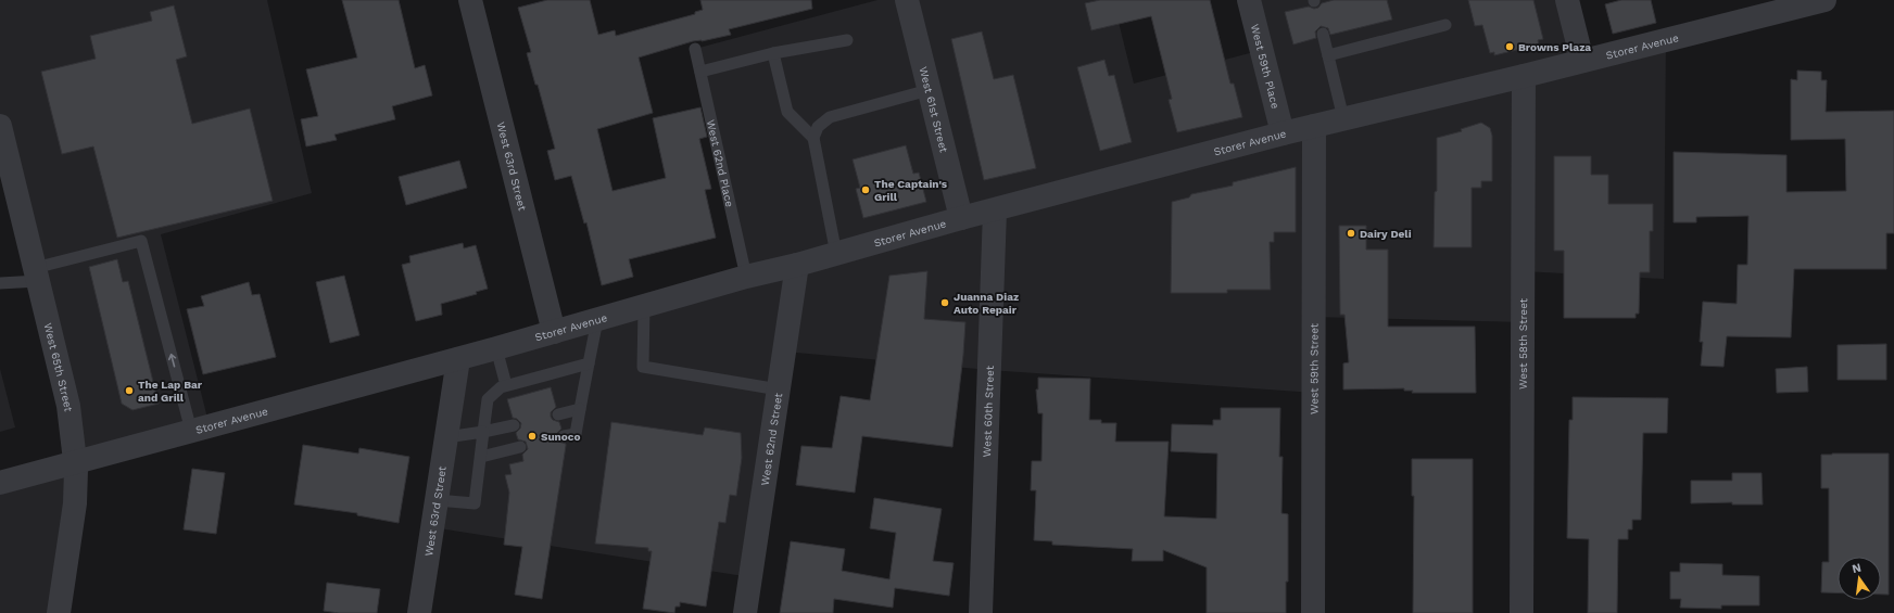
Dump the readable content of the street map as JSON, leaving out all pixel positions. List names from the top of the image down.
{
  "streets": {
    "street": [
      "Storer Avenue",
      "West 59th Place",
      "West 61st Street",
      "West 63rd Street",
      "West 58th Street",
      "West 65th Street",
      "West 59th Street",
      "West 60th Street",
      "West 62nd Street"
    ],
    "lane": ["West 62nd Place"]
  },
  "crossings": [
    ["Storer Avenue", "West 59th Place"],
    ["Storer Avenue", "West 61st Street"],
    ["Storer Avenue", "West 62nd Place"],
    ["Storer Avenue", "West 63rd Street"],
    ["Storer Avenue", "West 58th Street"],
    ["Storer Avenue", "West 65th Street"],
    ["Storer Avenue", "West 59th Street"],
    ["Storer Avenue", "West 60th Street"],
    ["Storer Avenue", "West 62nd Street"]
  ],
  "places": [
    "Browns Plaza",
    "The Captain's Grill",
    "Dairy Deli",
    "Juanna Diaz Auto Repair",
    "The Lap Bar and Grill",
    "Sunoco"
  ],
  "north": "top"
}
